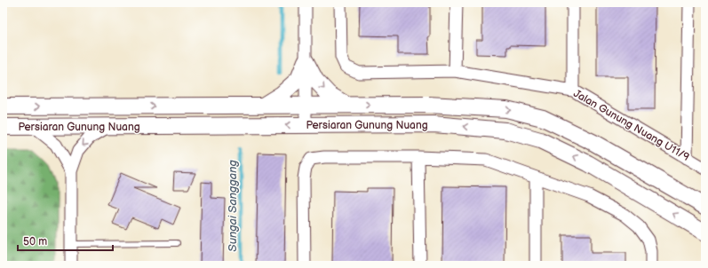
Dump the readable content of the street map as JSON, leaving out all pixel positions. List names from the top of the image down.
{
  "streets": {
    "street": ["Persiaran Gunung Nuang", "Jalan Gunung Nuang U11/9"]
  },
  "water": ["Sungai Sanggang"],
  "scale_bar": "50 m"
}
